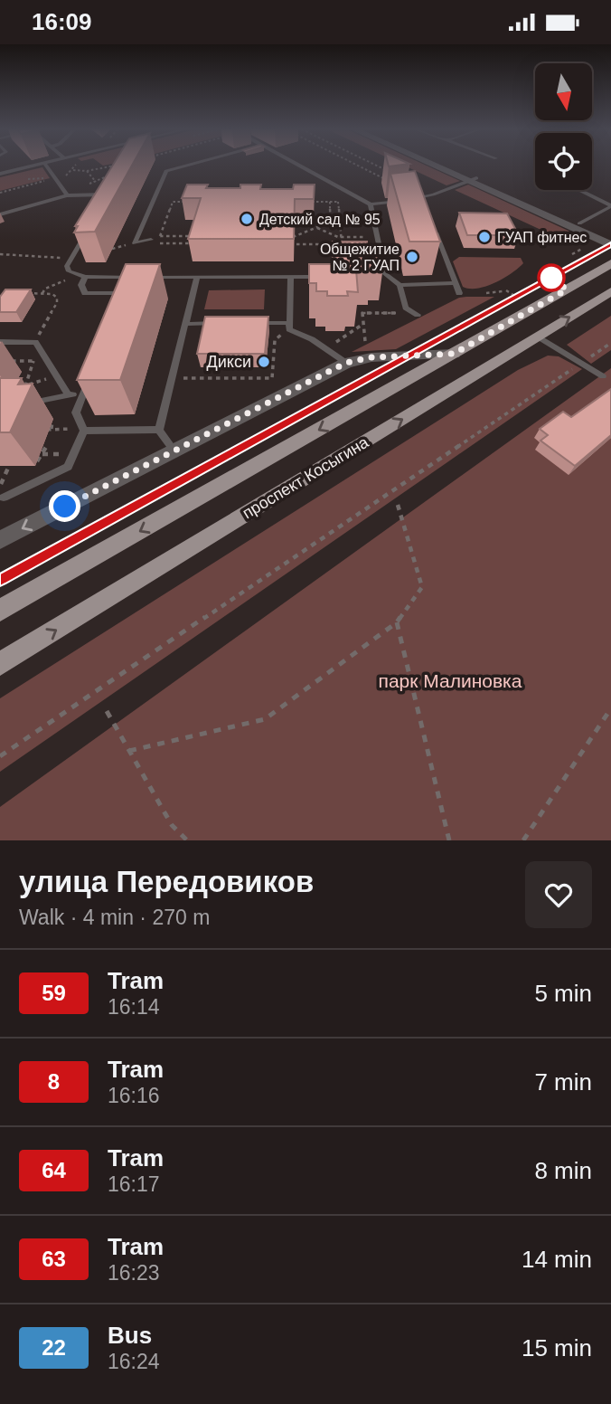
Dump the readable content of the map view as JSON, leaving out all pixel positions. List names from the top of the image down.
{
  "streets": {
    "main road": ["проспект Косыгина"]
  },
  "parks": ["парк Малиновка"],
  "places": [
    "Детский сад № 95",
    "ГУАП фитнес",
    "Общежитие № 2 ГУАП",
    "Дикси"
  ],
  "lines": ["tram line 59"],
  "north": "bottom",
  "page": {
    "status": "16:09",
    "heading": ["улица Передовиков", "Walk · 4 min · 270 m"],
    "list": [
      {
        "mark": "59",
        "name": "Tram",
        "note": "16:14",
        "value": "5 min"
      },
      {
        "mark": "8",
        "name": "Tram",
        "note": "16:16",
        "value": "7 min"
      },
      {
        "mark": "64",
        "name": "Tram",
        "note": "16:17",
        "value": "8 min"
      },
      {
        "mark": "63",
        "name": "Tram",
        "note": "16:23",
        "value": "14 min"
      },
      {
        "mark": "22",
        "name": "Bus",
        "note": "16:24",
        "value": "15 min"
      }
    ]
  }
}
